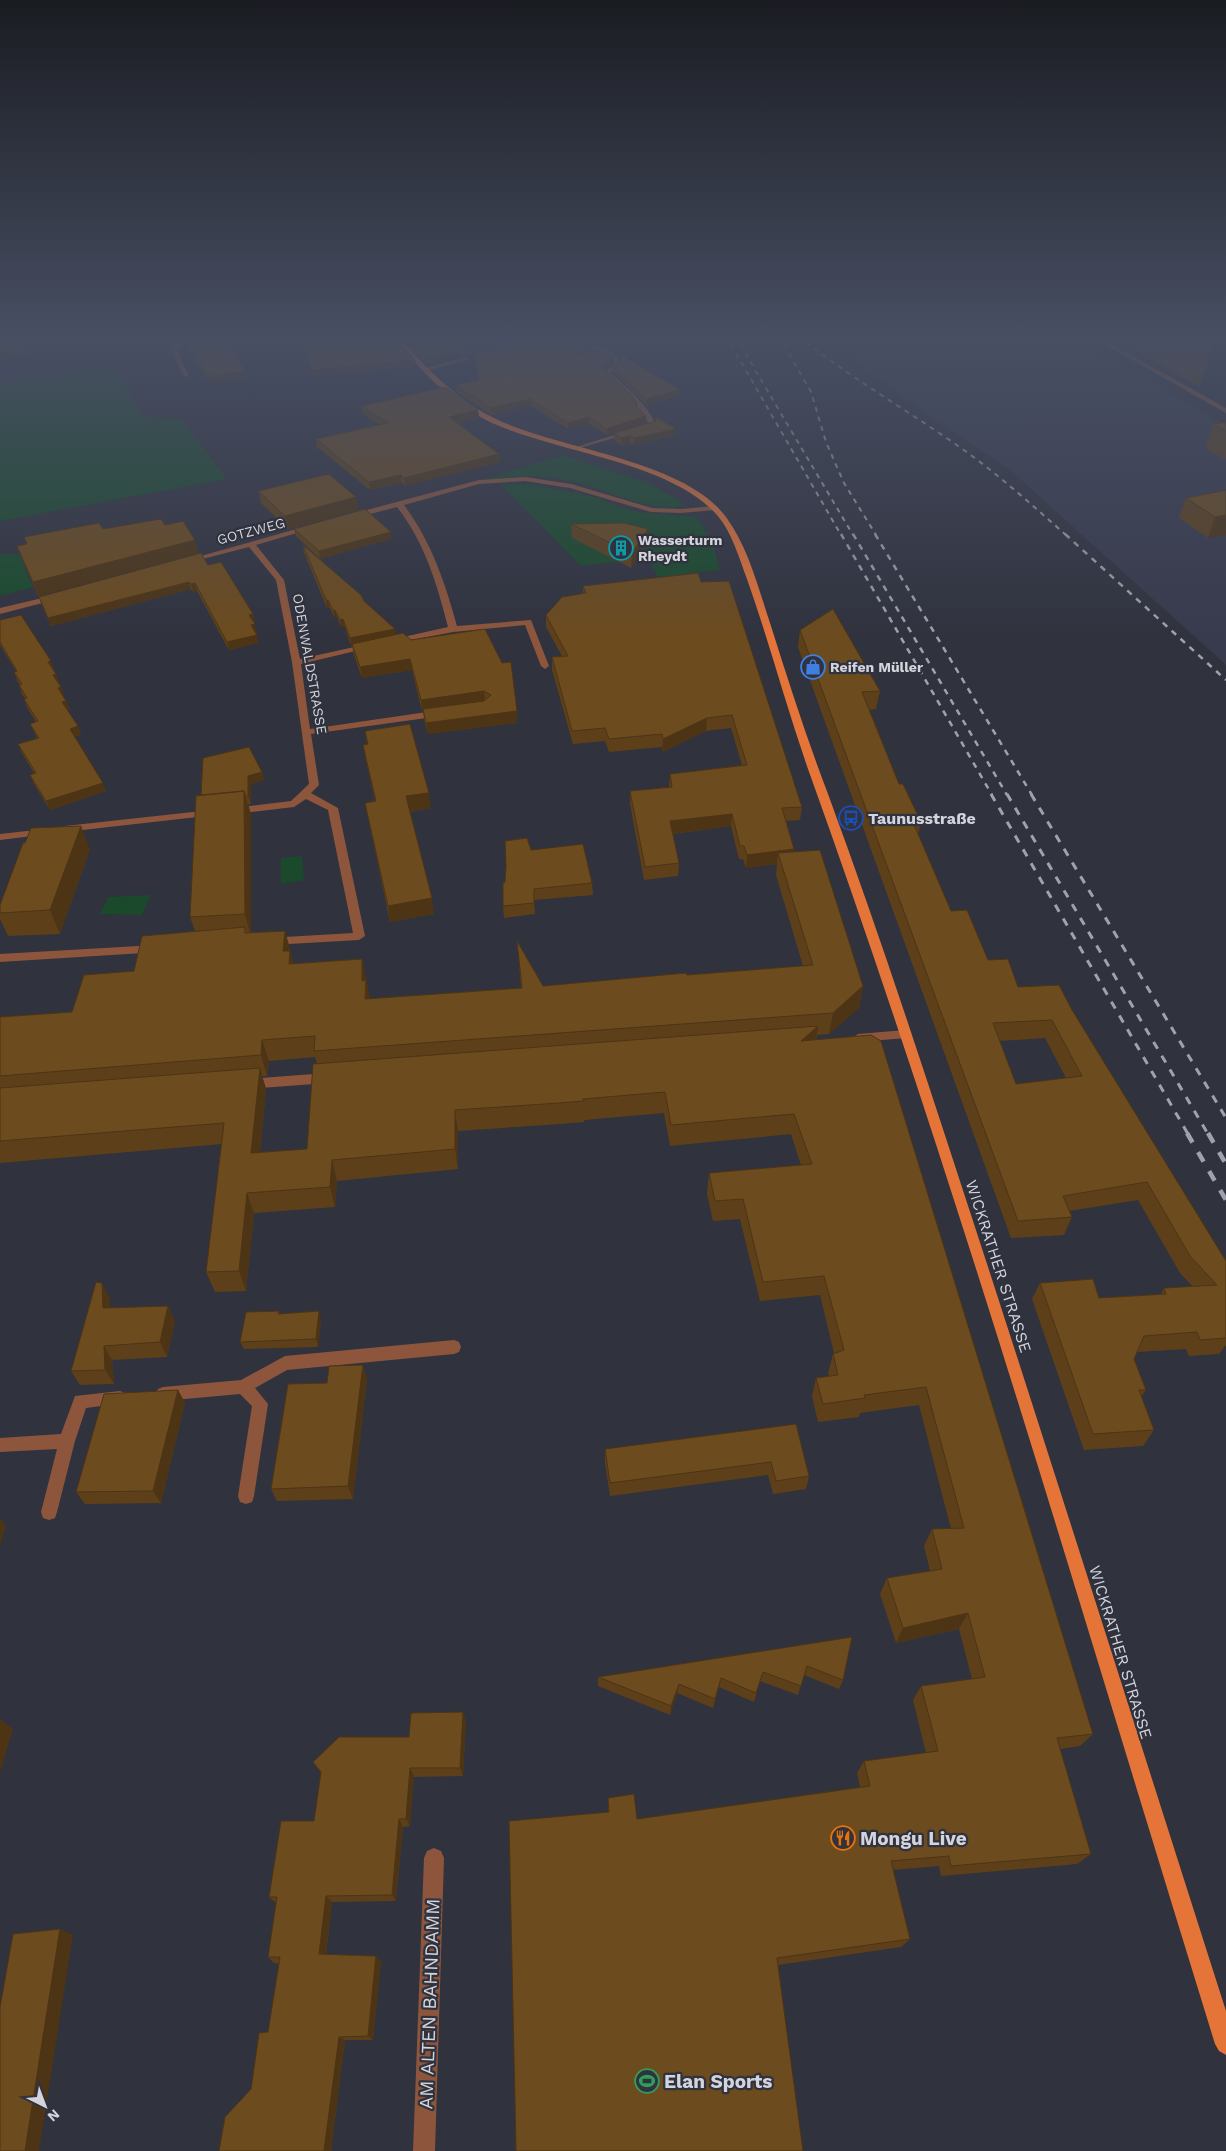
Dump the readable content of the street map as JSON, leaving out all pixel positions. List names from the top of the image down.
{
  "streets": {
    "main road": ["WICKRATHER STRASSE"],
    "street": ["GOTZWEG", "ODENWALDSTRASSE", "AM ALTEN BAHNDAMM"]
  },
  "crossings": [
    ["GOTZWEG", "ODENWALDSTRASSE"]
  ],
  "places": {
    "building": ["Wasserturm Rheydt"],
    "shop": ["Reifen Müller"],
    "bus stop": ["Taunusstraße"],
    "restaurant": ["Mongu Live"],
    "sports": ["Elan Sports"]
  },
  "north": "bottom right"
}
